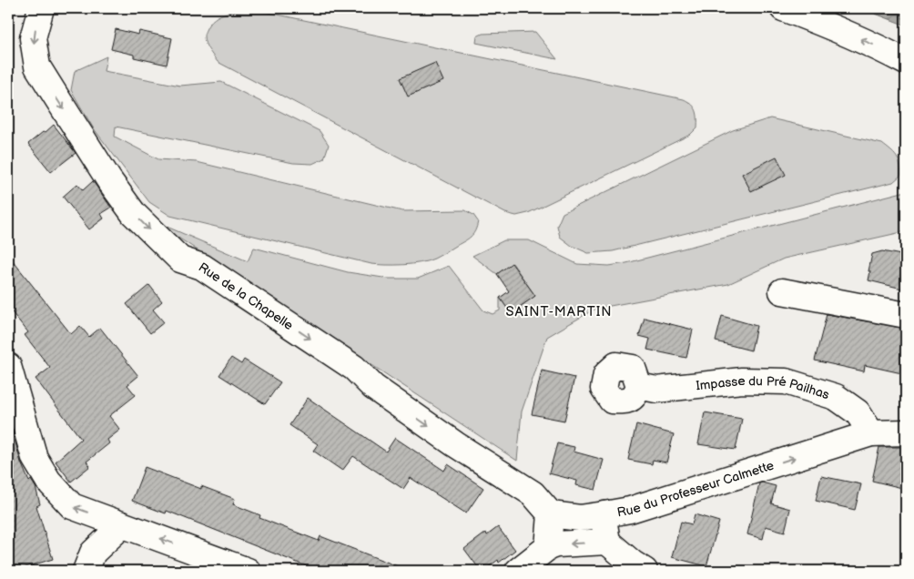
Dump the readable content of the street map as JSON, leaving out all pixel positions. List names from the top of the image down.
{
  "streets": {
    "street": ["Rue de la Chapelle", "Impasse du Pré Pailhas", "Rue du Professeur Calmette"]
  },
  "crossings": [
    ["Impasse du Pré Pailhas", "Rue du Professeur Calmette"]
  ],
  "one_way": ["Rue de la Chapelle", "Rue du Professeur Calmette"],
  "districts": ["SAINT-MARTIN"]
}
